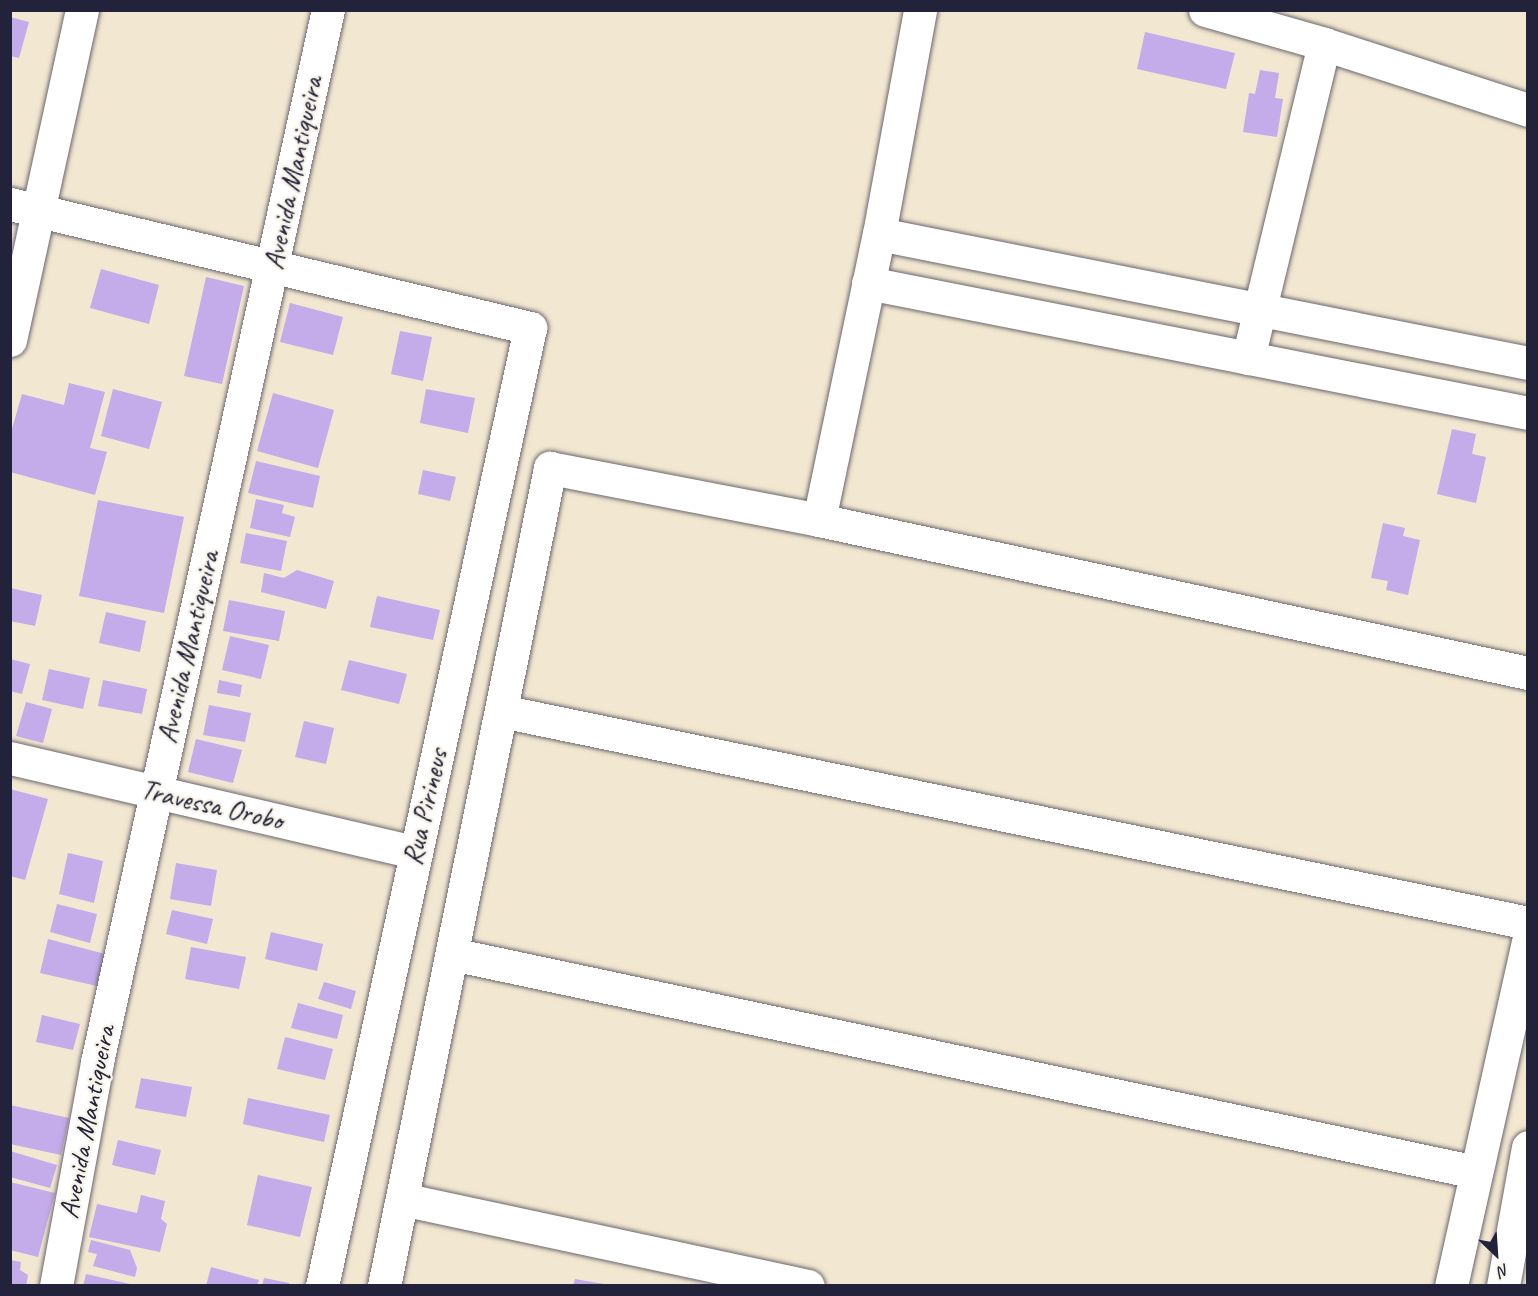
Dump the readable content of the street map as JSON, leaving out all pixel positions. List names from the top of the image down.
{
  "streets": {
    "street": ["Avenida Mantiqueira", "Travessa Orobo", "Rua Pirineus"]
  },
  "crossings": [
    ["Avenida Mantiqueira", "Travessa Orobo"],
    ["Avenida Mantiqueira", "Rua Pirineus"],
    ["Travessa Orobo", "Rua Pirineus"]
  ],
  "north": "bottom right"
}
